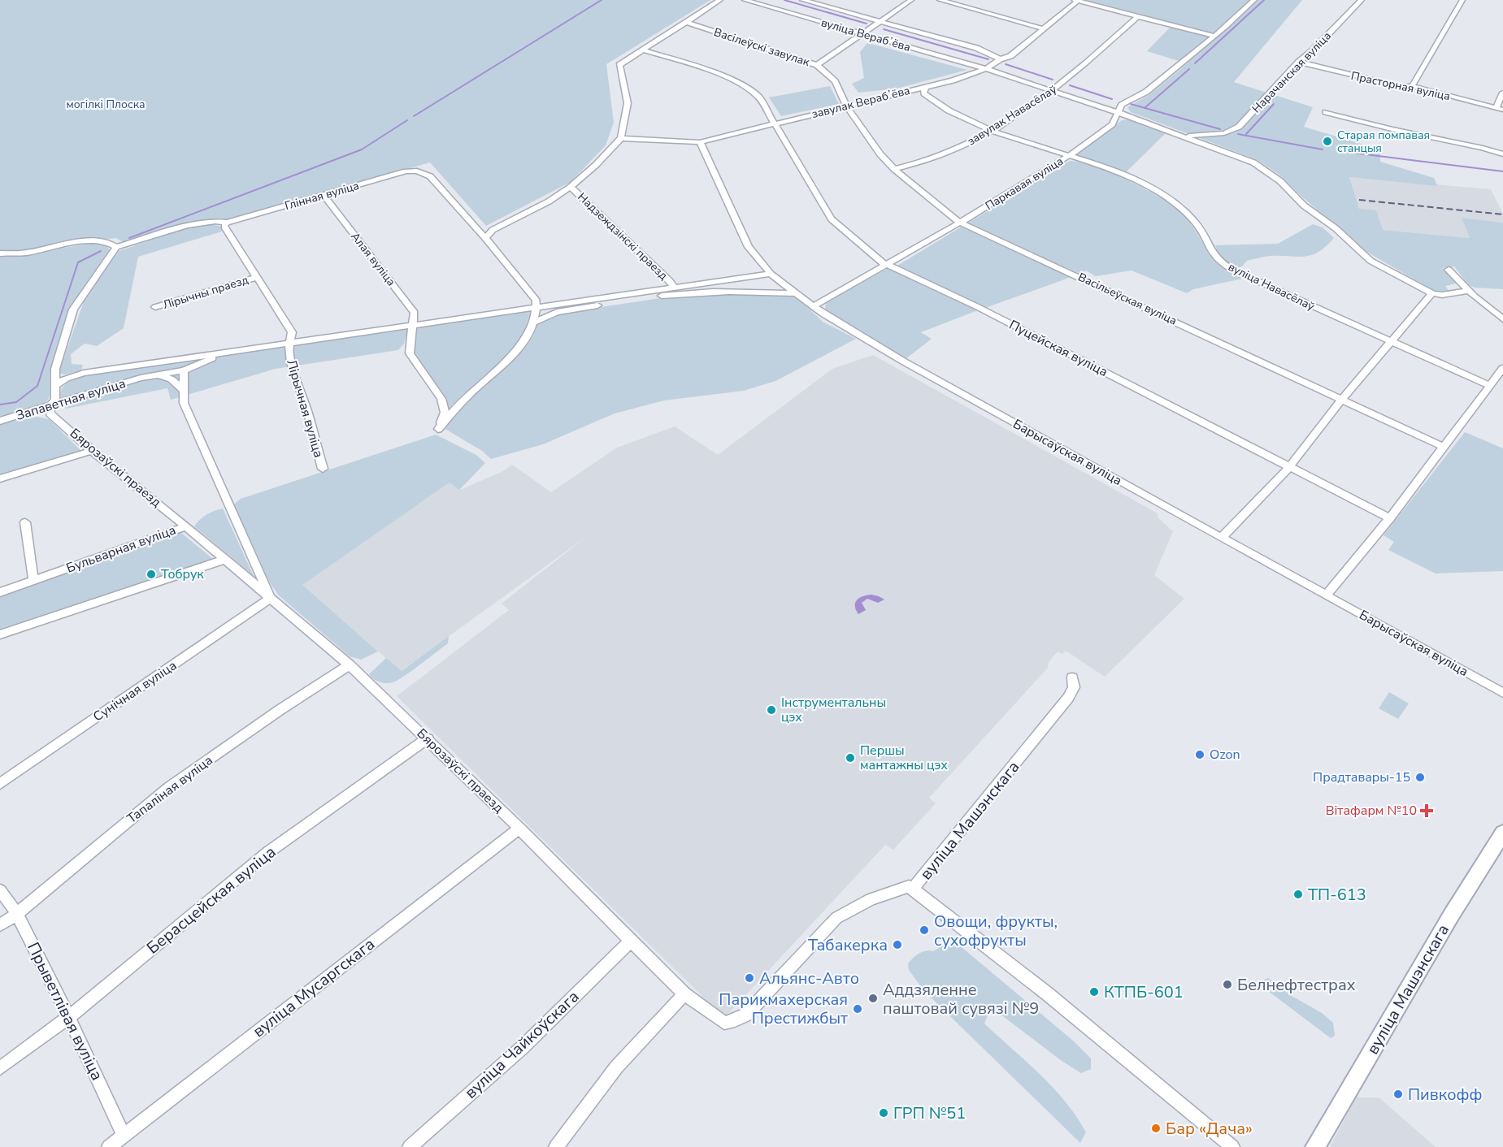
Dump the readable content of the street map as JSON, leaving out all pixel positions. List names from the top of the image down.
{
  "streets": {
    "main road": ["вуліца Машэнскага"],
    "street": [
      "вуліца Верабʼёва",
      "Васілеўскі завулак",
      "Нарачанская вуліца",
      "Прасторная вуліца",
      "завулак Верабʼёва",
      "завулак Навасёлаў",
      "Паркавая вуліца",
      "Глінная вуліца",
      "Надзеждзінскі праезд",
      "Алая вуліца",
      "вуліца Навасёлаў",
      "Лірычны праезд",
      "Васільеўская вуліца",
      "Пуцейская вуліца",
      "Запаветная вуліца",
      "Лірычная вуліца",
      "Барысаўская вуліца",
      "Бярозаўскі праезд",
      "Бульварная вуліца",
      "Сунічная вуліца",
      "Тапаліная вуліца",
      "Берасцейская вуліца",
      "вуліца Мусаргскага",
      "Прыветлівая вуліца",
      "вуліца Чайкоўскага"
    ]
  },
  "crossings": [
    ["вуліца Верабʼёва", "Нарачанская вуліца"],
    ["вуліца Верабʼёва", "завулак Верабʼёва"],
    ["вуліца Верабʼёва", "завулак Навасёлаў"],
    ["вуліца Верабʼёва", "Паркавая вуліца"],
    ["Васілеўскі завулак", "завулак Верабʼёва"],
    ["Васілеўскі завулак", "Васільеўская вуліца"],
    ["Нарачанская вуліца", "Прасторная вуліца"],
    ["завулак Верабʼёва", "вуліца Навасёлаў"],
    ["завулак Верабʼёва", "Васільеўская вуліца"],
    ["завулак Верабʼёва", "Пуцейская вуліца"],
    ["завулак Верабʼёва", "Барысаўская вуліца"],
    ["завулак Навасёлаў", "вуліца Навасёлаў"],
    ["завулак Навасёлаў", "Васільеўская вуліца"],
    ["Паркавая вуліца", "вуліца Навасёлаў"],
    ["Паркавая вуліца", "Васільеўская вуліца"],
    ["Паркавая вуліца", "Пуцейская вуліца"],
    ["Паркавая вуліца", "Барысаўская вуліца"],
    ["Глінная вуліца", "Алая вуліца"],
    ["Глінная вуліца", "Лірычная вуліца"],
    ["Лірычны праезд", "Лірычная вуліца"],
    ["Запаветная вуліца", "Бярозаўскі праезд"],
    ["Бярозаўскі праезд", "Бульварная вуліца"],
    ["Бярозаўскі праезд", "Сунічная вуліца"],
    ["Бярозаўскі праезд", "Тапаліная вуліца"],
    ["Бярозаўскі праезд", "вуліца Машэнскага"],
    ["Бярозаўскі праезд", "Берасцейская вуліца"],
    ["Бярозаўскі праезд", "вуліца Мусаргскага"],
    ["Бярозаўскі праезд", "вуліца Чайкоўскага"],
    ["Тапаліная вуліца", "Прыветлівая вуліца"],
    ["Берасцейская вуліца", "Прыветлівая вуліца"],
    ["вуліца Мусаргскага", "Прыветлівая вуліца"]
  ],
  "parks": ["могілкі Плоска"],
  "places": {
    "other": [
      "Старая помпавая станцыя",
      "Тобрук",
      "Інструментальны цэх",
      "Ozon",
      "Першы мантажны цэх",
      "Прадтавары-15",
      "ТП-613",
      "Овощи, фрукты, сухофрукты",
      "Табакерка",
      "Альянс-Авто",
      "Белнефтестрах",
      "КТПБ-601",
      "Аддзяленне паштовай сувязі №9",
      "Парикмахерская Престижбыт",
      "Пивкофф",
      "ГРП №51",
      "Бар «Дача»"
    ],
    "health": ["Вітафарм №10"]
  }
}
